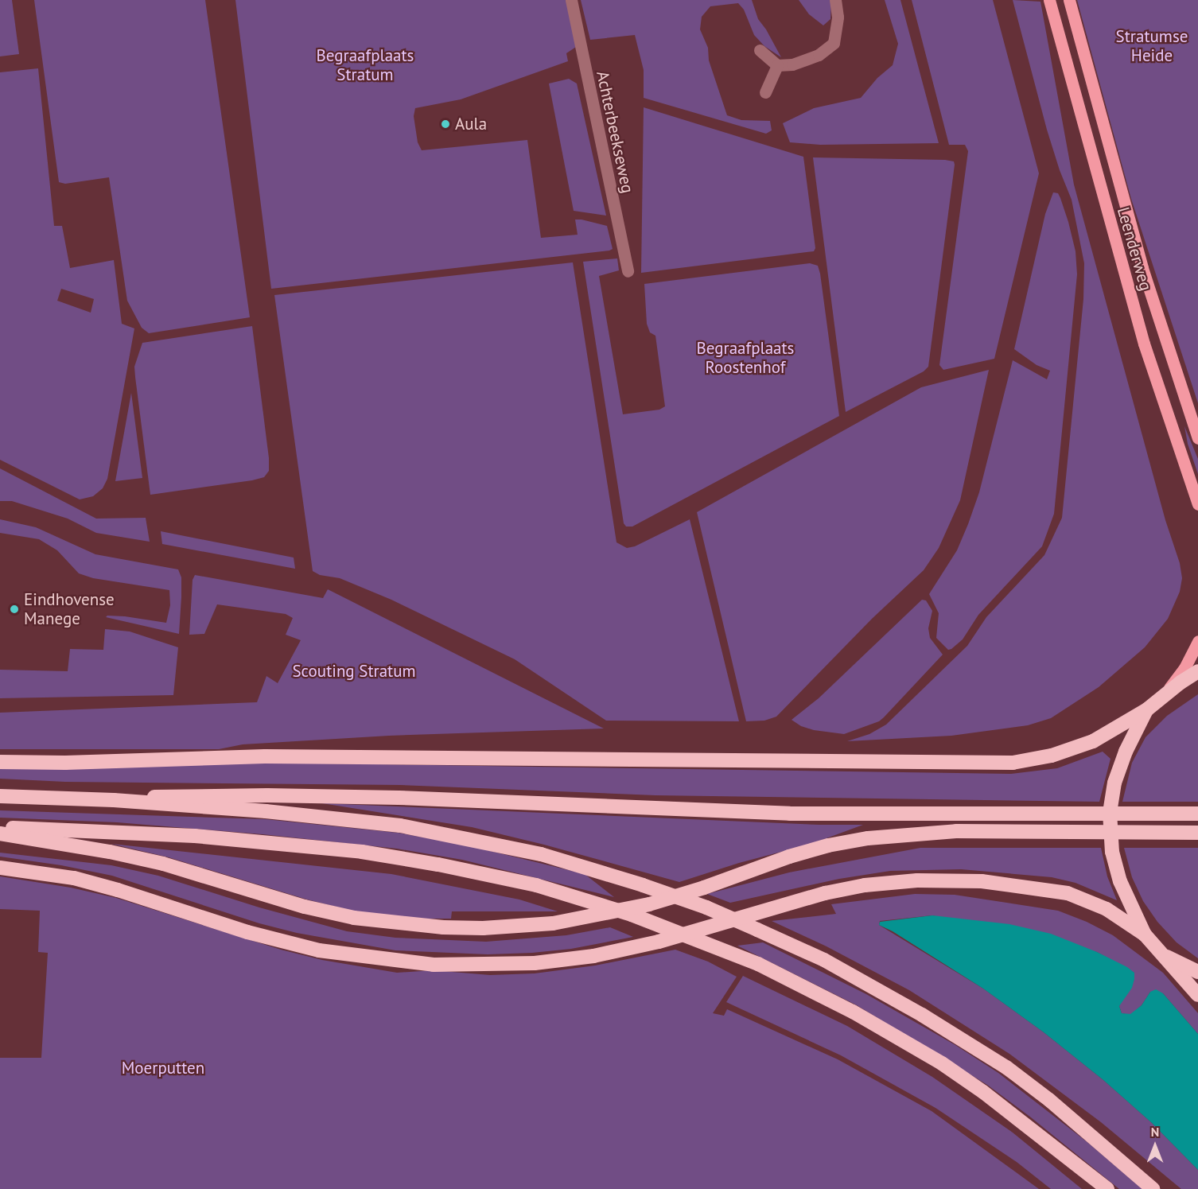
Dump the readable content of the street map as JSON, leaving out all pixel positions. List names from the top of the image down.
{
  "streets": {
    "main road": ["Leenderweg"],
    "street": ["Achterbeekseweg"]
  },
  "parks": [
    "Stratumse Heide",
    "Begraafplaats Stratum",
    "Begraafplaats Roostenhof",
    "Scouting Stratum",
    "Moerputten"
  ],
  "places": ["Aula", "Eindhovense Manege"],
  "north": "top"
}
